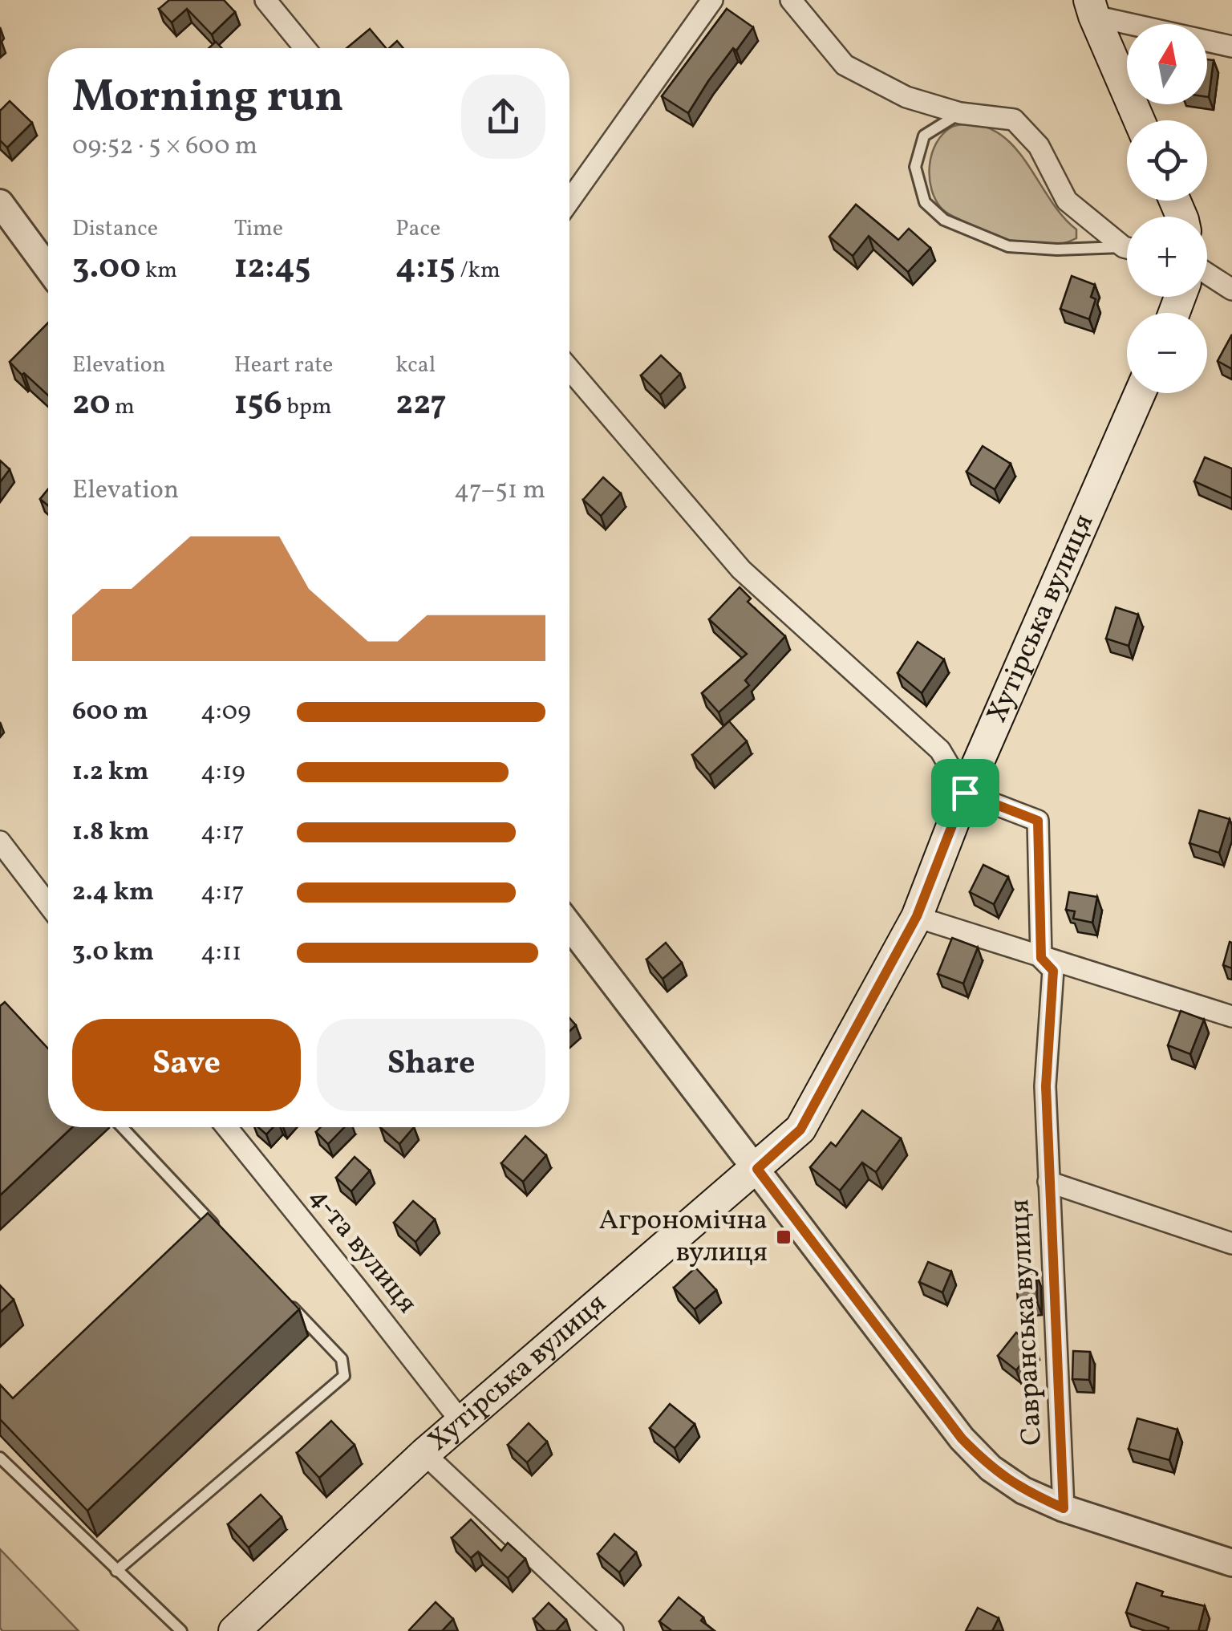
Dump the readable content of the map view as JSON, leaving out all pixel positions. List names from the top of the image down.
{
  "streets": {
    "main road": ["Хутірська вулиця"],
    "street": ["4-та вулиця", "Савранська вулиця"]
  },
  "crossings": [
    ["Хутірська вулиця", "4-та вулиця"],
    ["Хутірська вулиця", "Савранська вулиця"]
  ],
  "places": {
    "transit": ["Агрономічна вулиця"]
  },
  "north": "top",
  "page": {
    "map_buttons": ["+", "−"],
    "heading": ["Morning run", "09:52 · 5 × 600 m"],
    "stats": [
      ["Distance", "3.00 km"],
      ["Time", "12:45"],
      ["Pace", "4:15 /km"],
      ["Elevation", "20 m"],
      ["Heart rate", "156 bpm"],
      ["kcal", "227"]
    ],
    "chart": ["Elevation", "47–51 m"],
    "list": [
      {
        "name": "600 m",
        "note": "4:09"
      },
      {
        "name": "1.2 km",
        "note": "4:19"
      },
      {
        "name": "1.8 km",
        "note": "4:17"
      },
      {
        "name": "2.4 km",
        "note": "4:17"
      },
      {
        "name": "3.0 km",
        "note": "4:11"
      }
    ],
    "buttons": ["Save", "Share"]
  }
}
